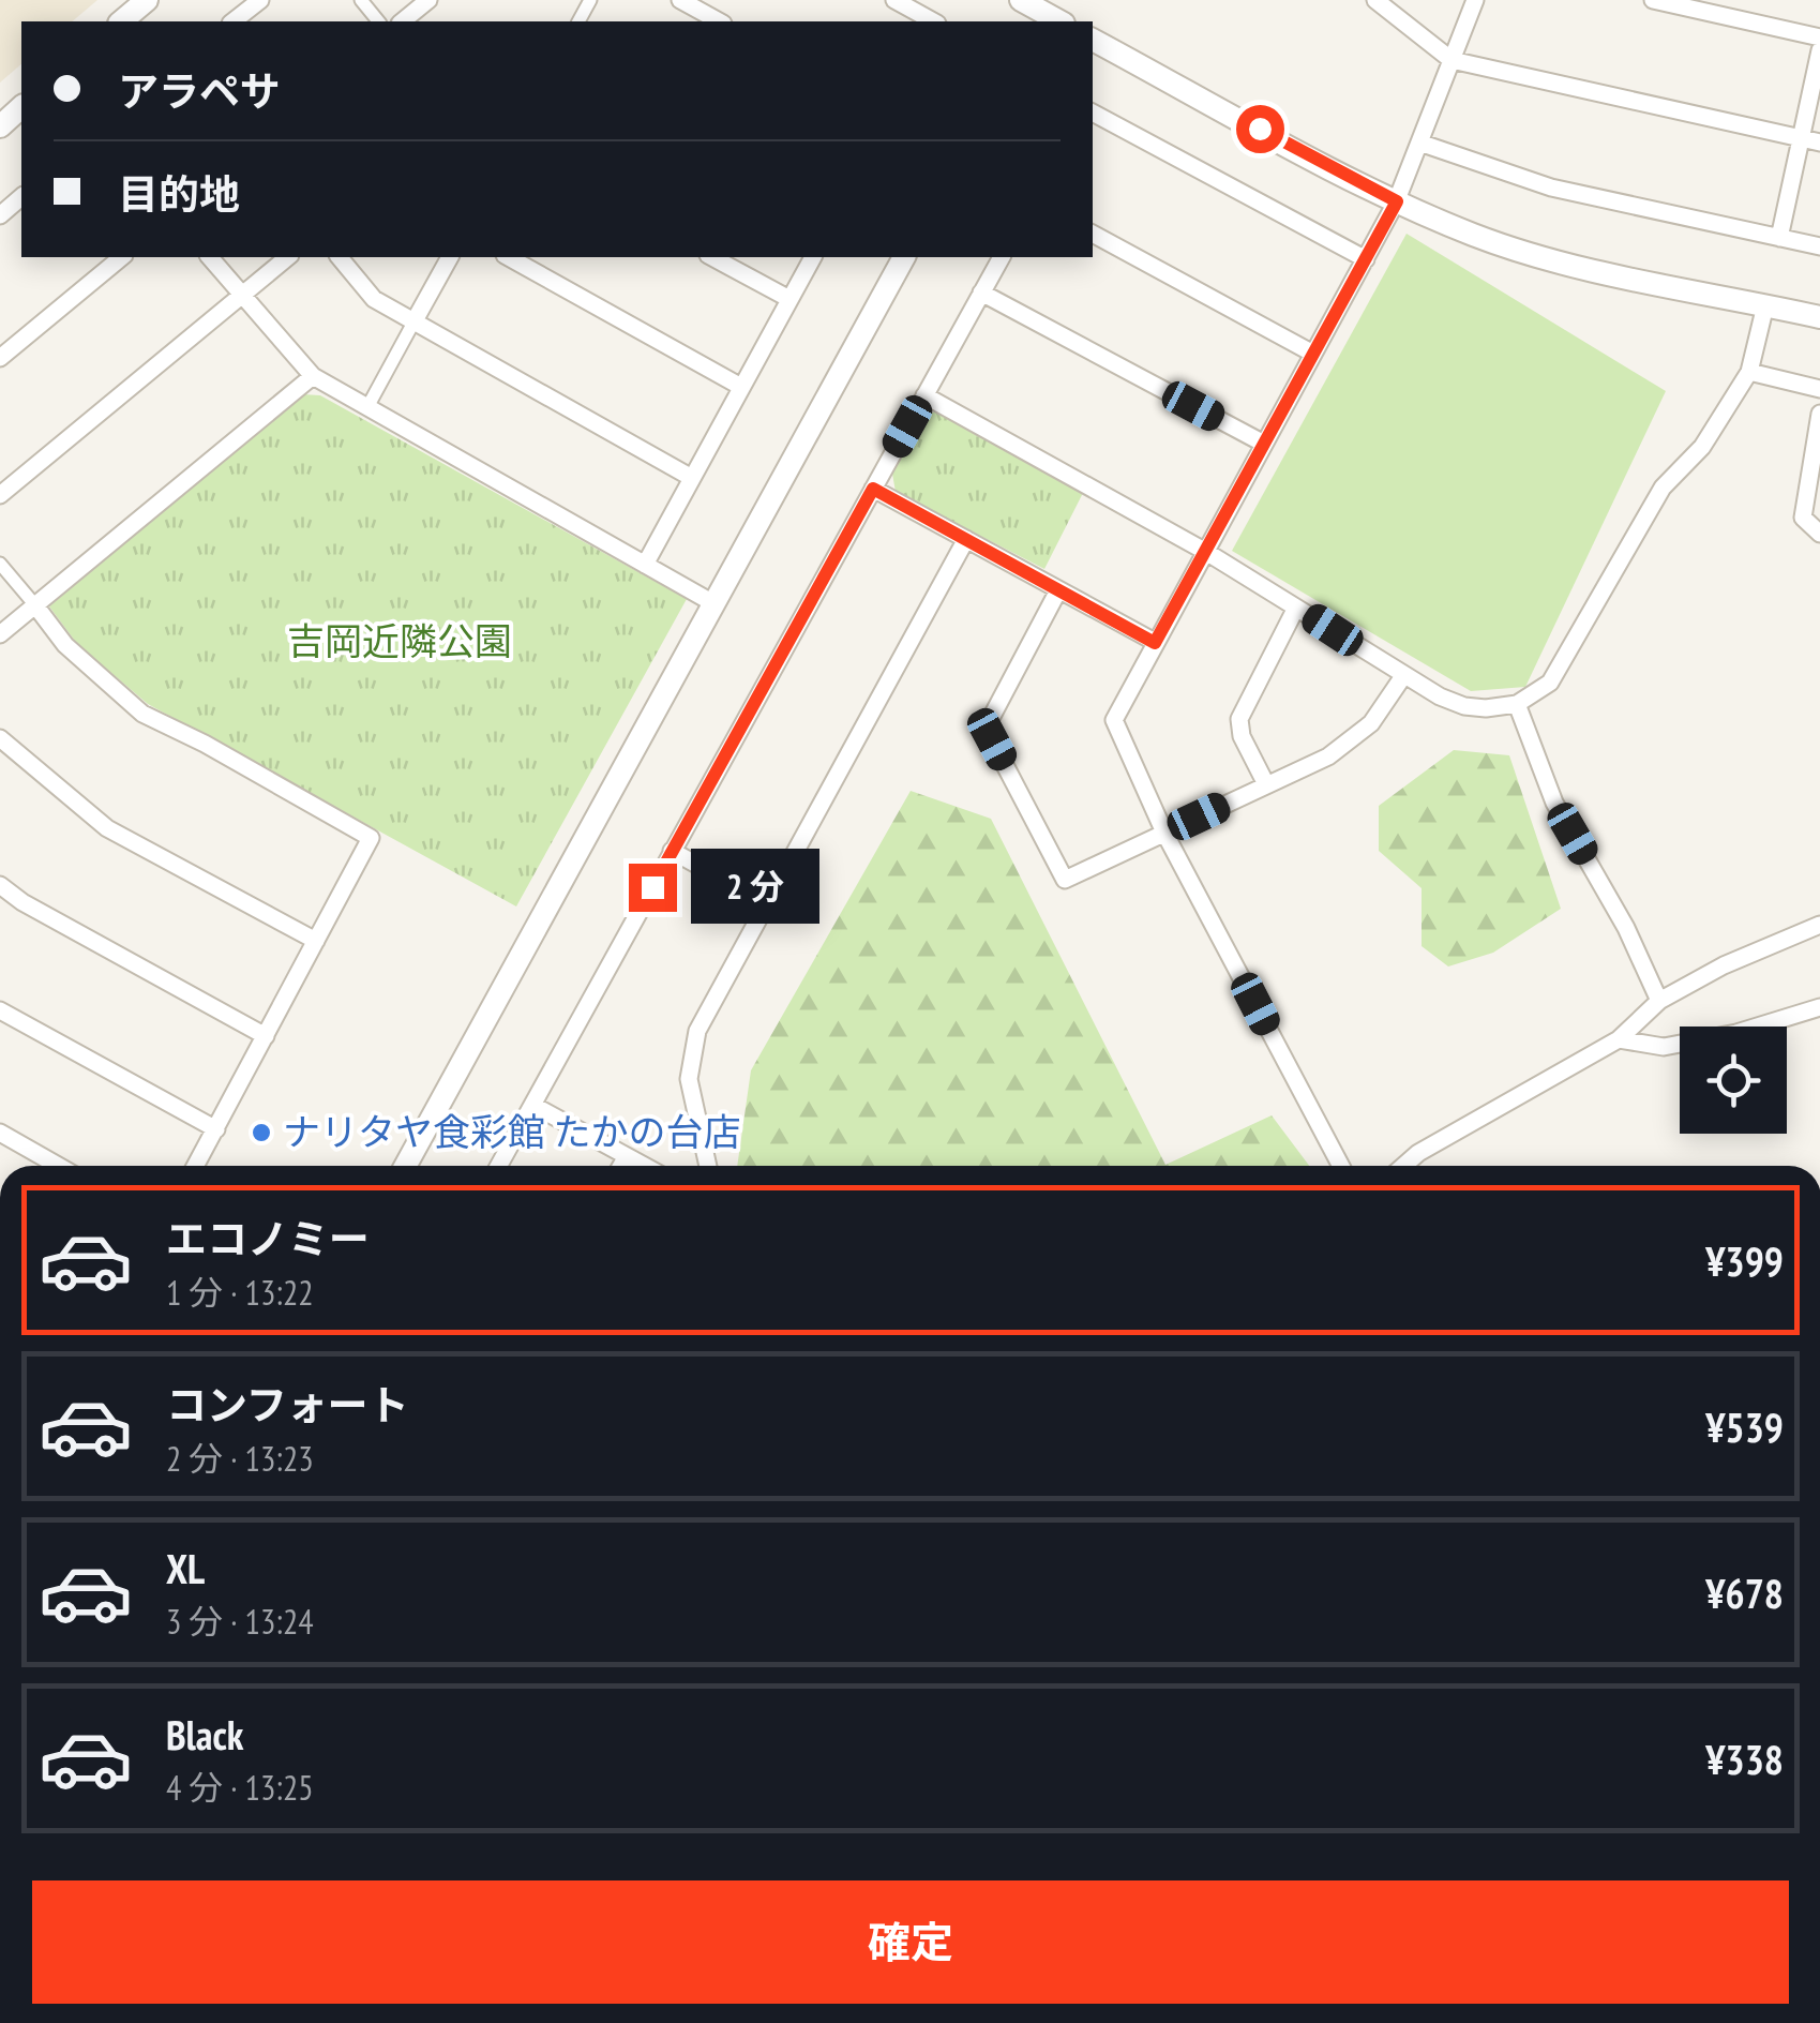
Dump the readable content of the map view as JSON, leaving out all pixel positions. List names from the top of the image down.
{
  "parks": ["吉岡近隣公園"],
  "places": ["ナリタヤ食彩館 たかの台店"],
  "page": {
    "banner": ["アラペサ", "目的地"],
    "bubble": "2 分",
    "list": [
      {
        "name": "エコノミー",
        "note": "1 分 · 13:22",
        "value": "¥399"
      },
      {
        "name": "コンフォート",
        "note": "2 分 · 13:23",
        "value": "¥539"
      },
      {
        "name": "XL",
        "note": "3 分 · 13:24",
        "value": "¥678"
      },
      {
        "name": "Black",
        "note": "4 分 · 13:25",
        "value": "¥338"
      }
    ],
    "buttons": "確定"
  }
}
